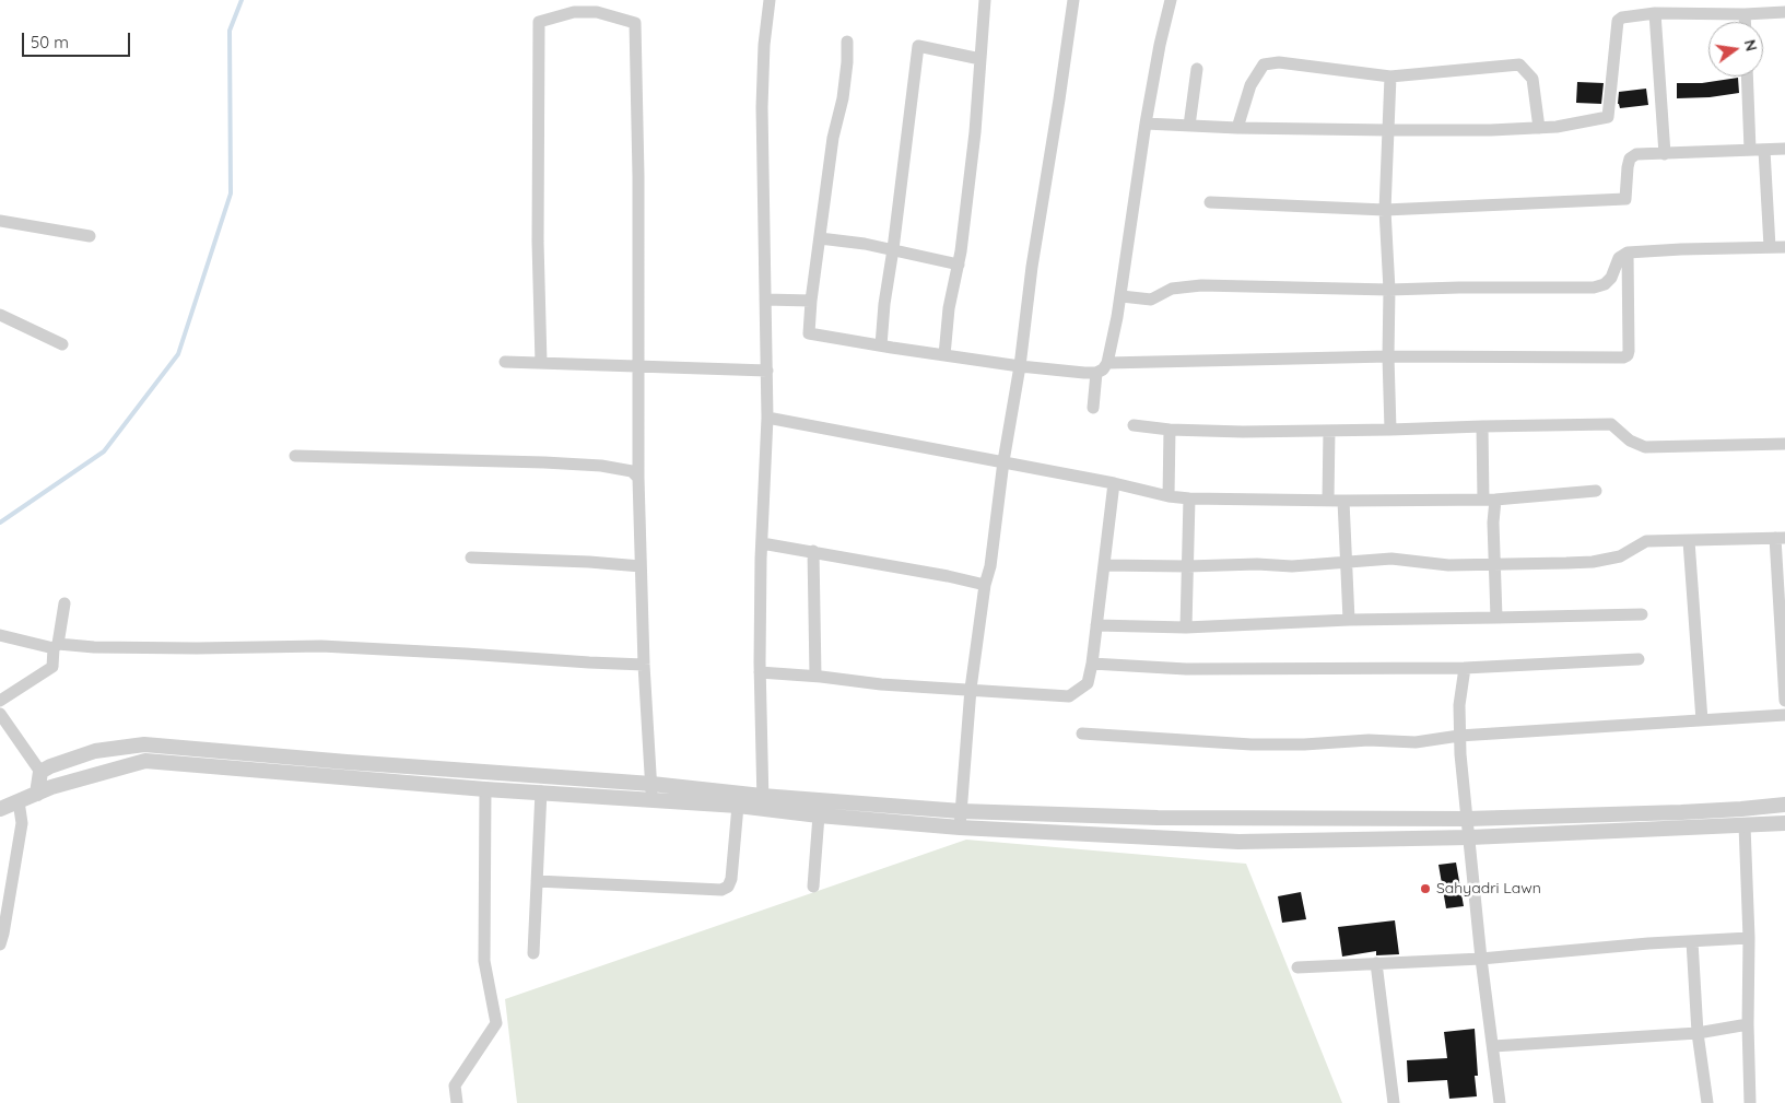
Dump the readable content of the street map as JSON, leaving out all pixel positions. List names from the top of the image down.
{
  "places": ["Sahyadri Lawn"],
  "scale_bar": "50 m",
  "north": "right"
}
